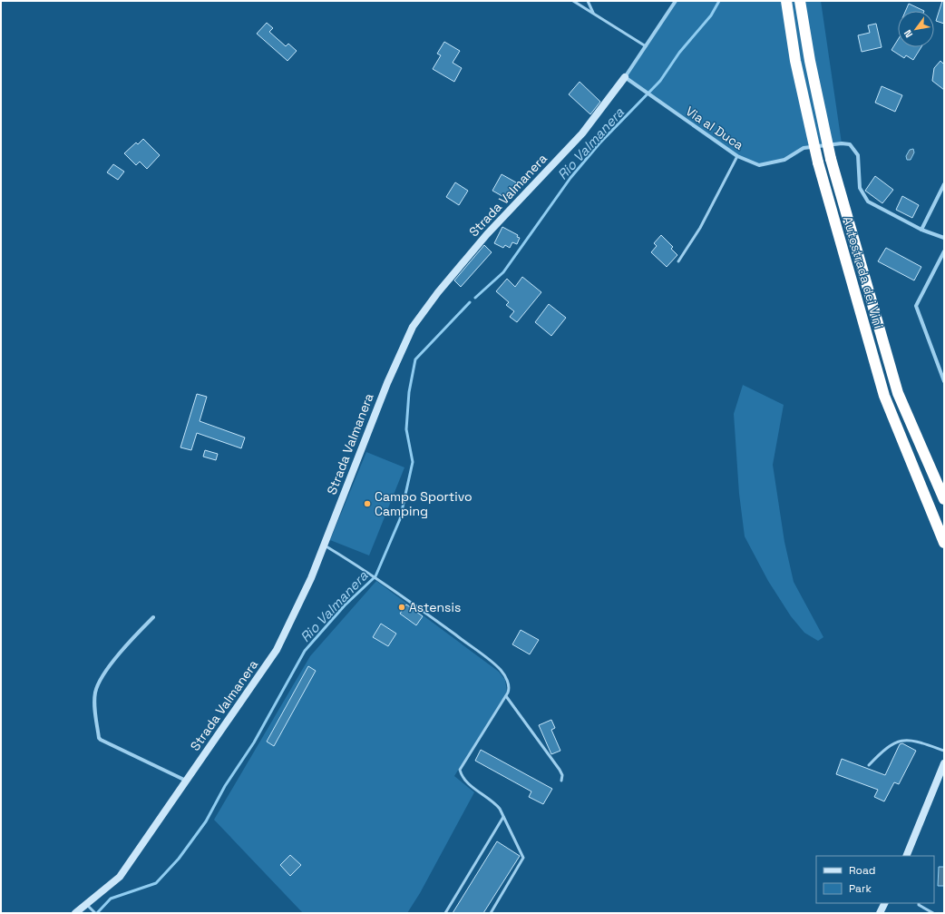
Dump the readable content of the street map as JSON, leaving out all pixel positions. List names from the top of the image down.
{
  "streets": {
    "highway": ["Autostrada dei Vini"],
    "street": ["Via al Duca", "Strada Valmanera"]
  },
  "crossings": [
    ["Via al Duca", "Strada Valmanera"]
  ],
  "water": ["Rio Valmanera"],
  "places": ["Campo Sportivo Camping", "Astensis"],
  "legend": ["Road", "Park"],
  "north": "bottom left"
}
